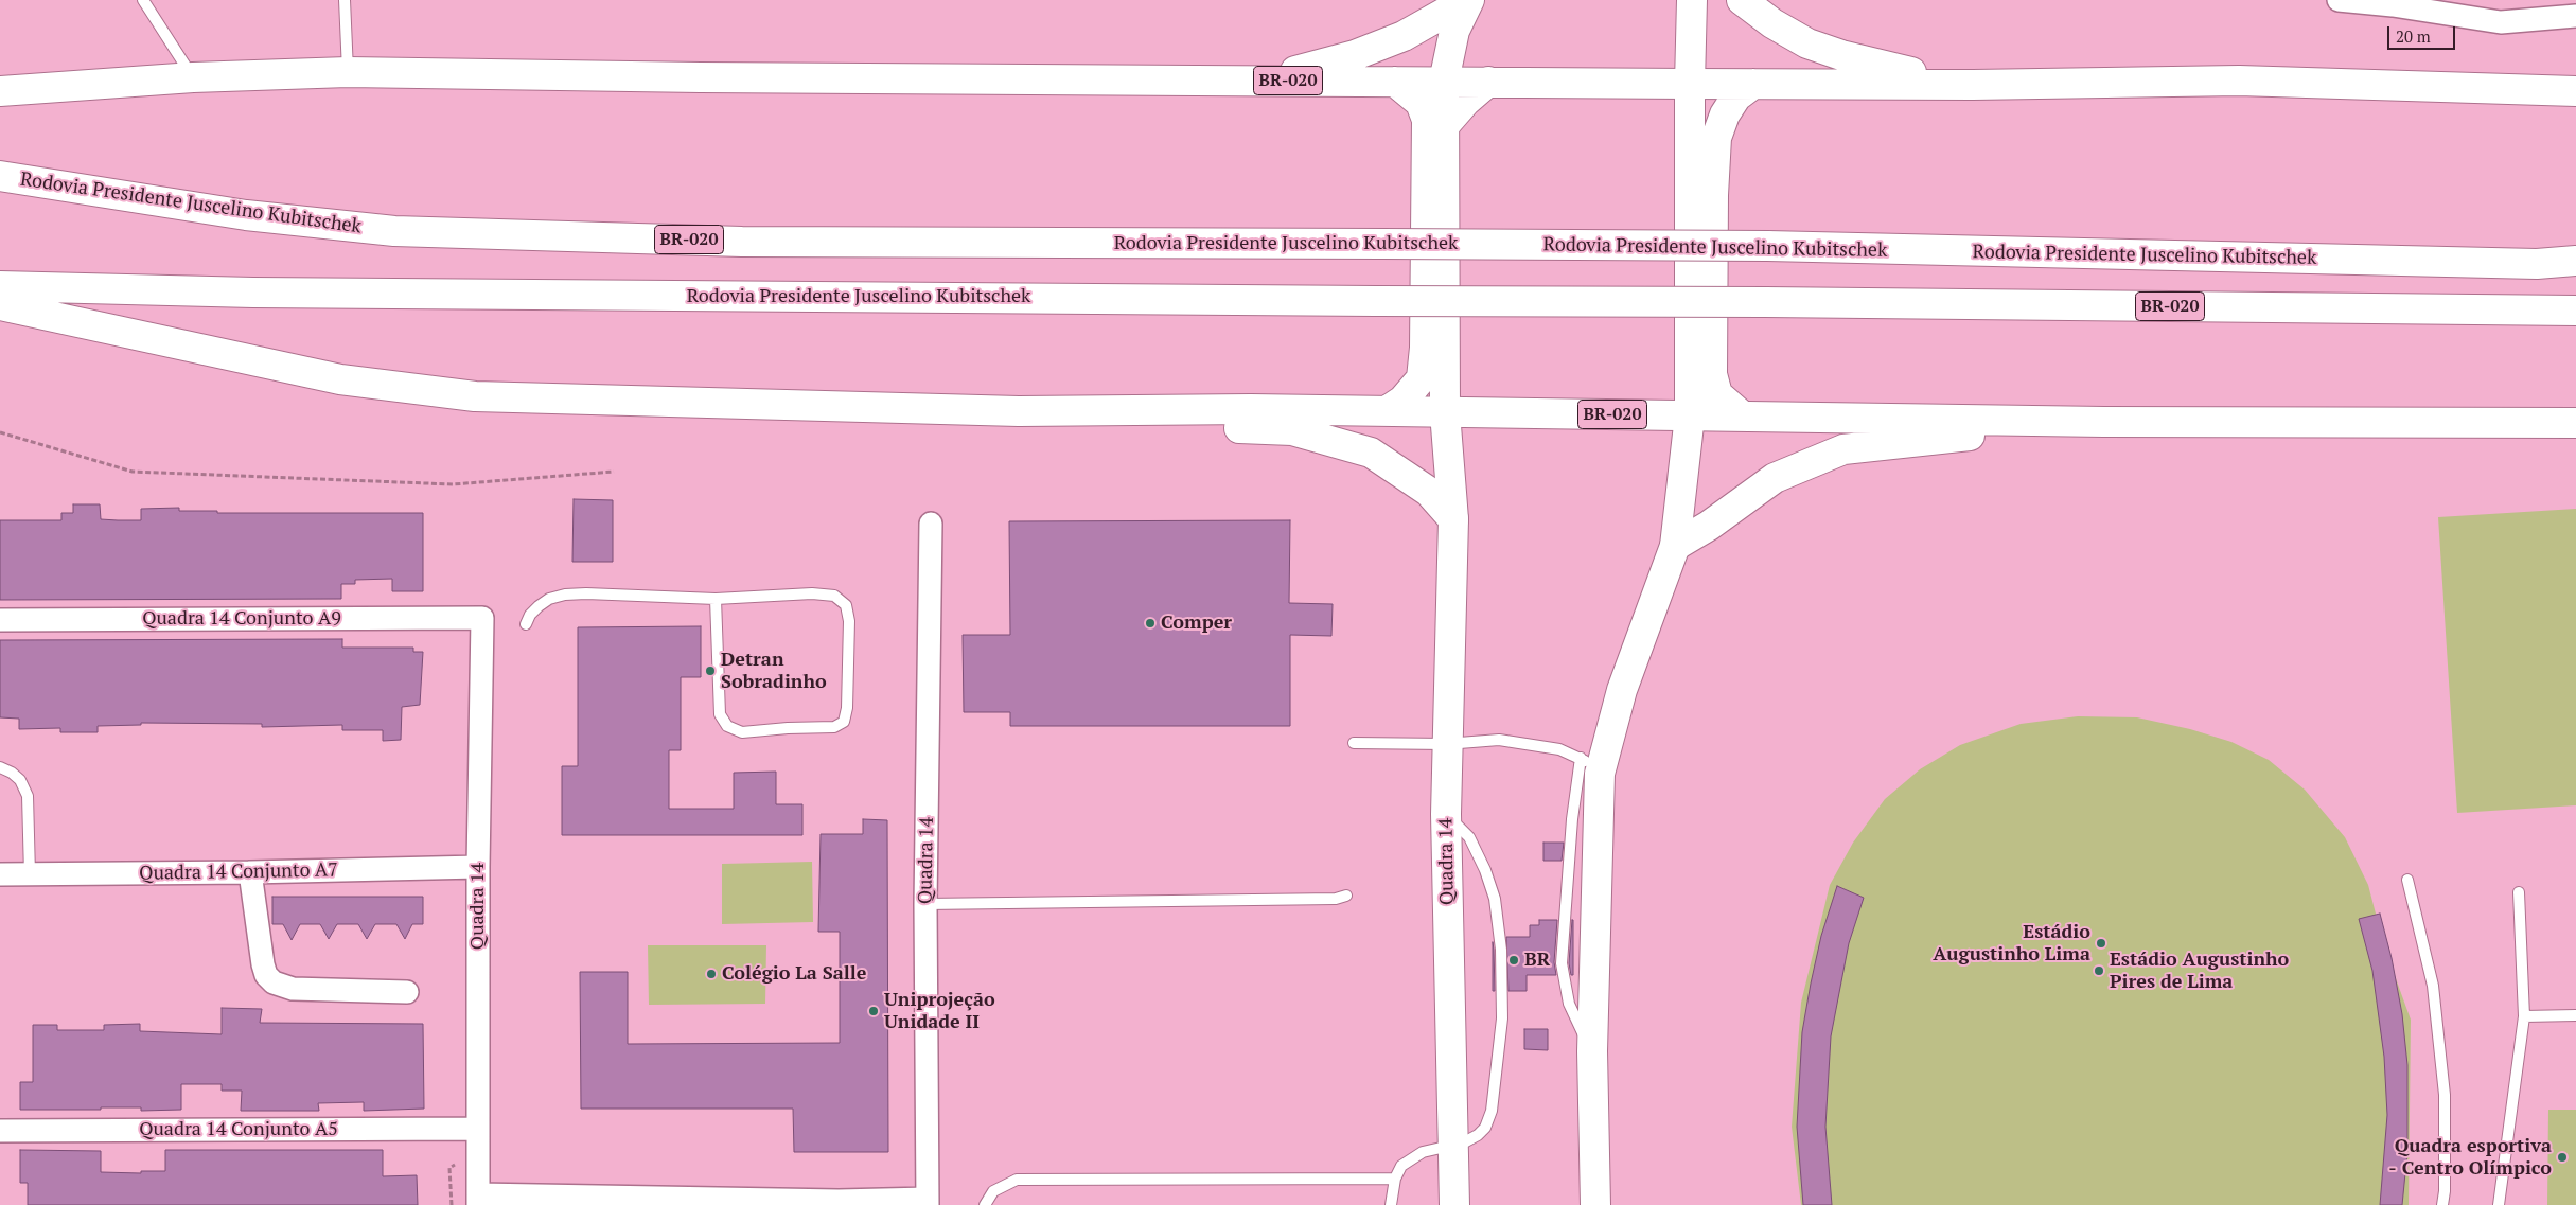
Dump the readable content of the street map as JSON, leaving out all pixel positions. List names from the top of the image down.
{
  "streets": {
    "main road": ["BR-020", "Rodovia Presidente Juscelino Kubitschek", "Quadra 14"],
    "street": ["Quadra 14 Conjunto A9", "Quadra 14 Conjunto A7", "Quadra 14 Conjunto A5"]
  },
  "crossings": [
    ["BR-020", "Quadra 14"],
    ["Quadra 14 Conjunto A9", "Quadra 14"],
    ["Quadra 14", "Quadra 14 Conjunto A7"],
    ["Quadra 14", "Quadra 14 Conjunto A5"]
  ],
  "places": [
    "Comper",
    "Detran Sobradinho",
    "Estádio Augustinho Lima",
    "BR",
    "Estádio Augustinho Pires de Lima",
    "Colégio La Salle",
    "Uniprojeção Unidade II",
    "Quadra esportiva - Centro Olímpico"
  ],
  "scale_bar": "20 m"
}
